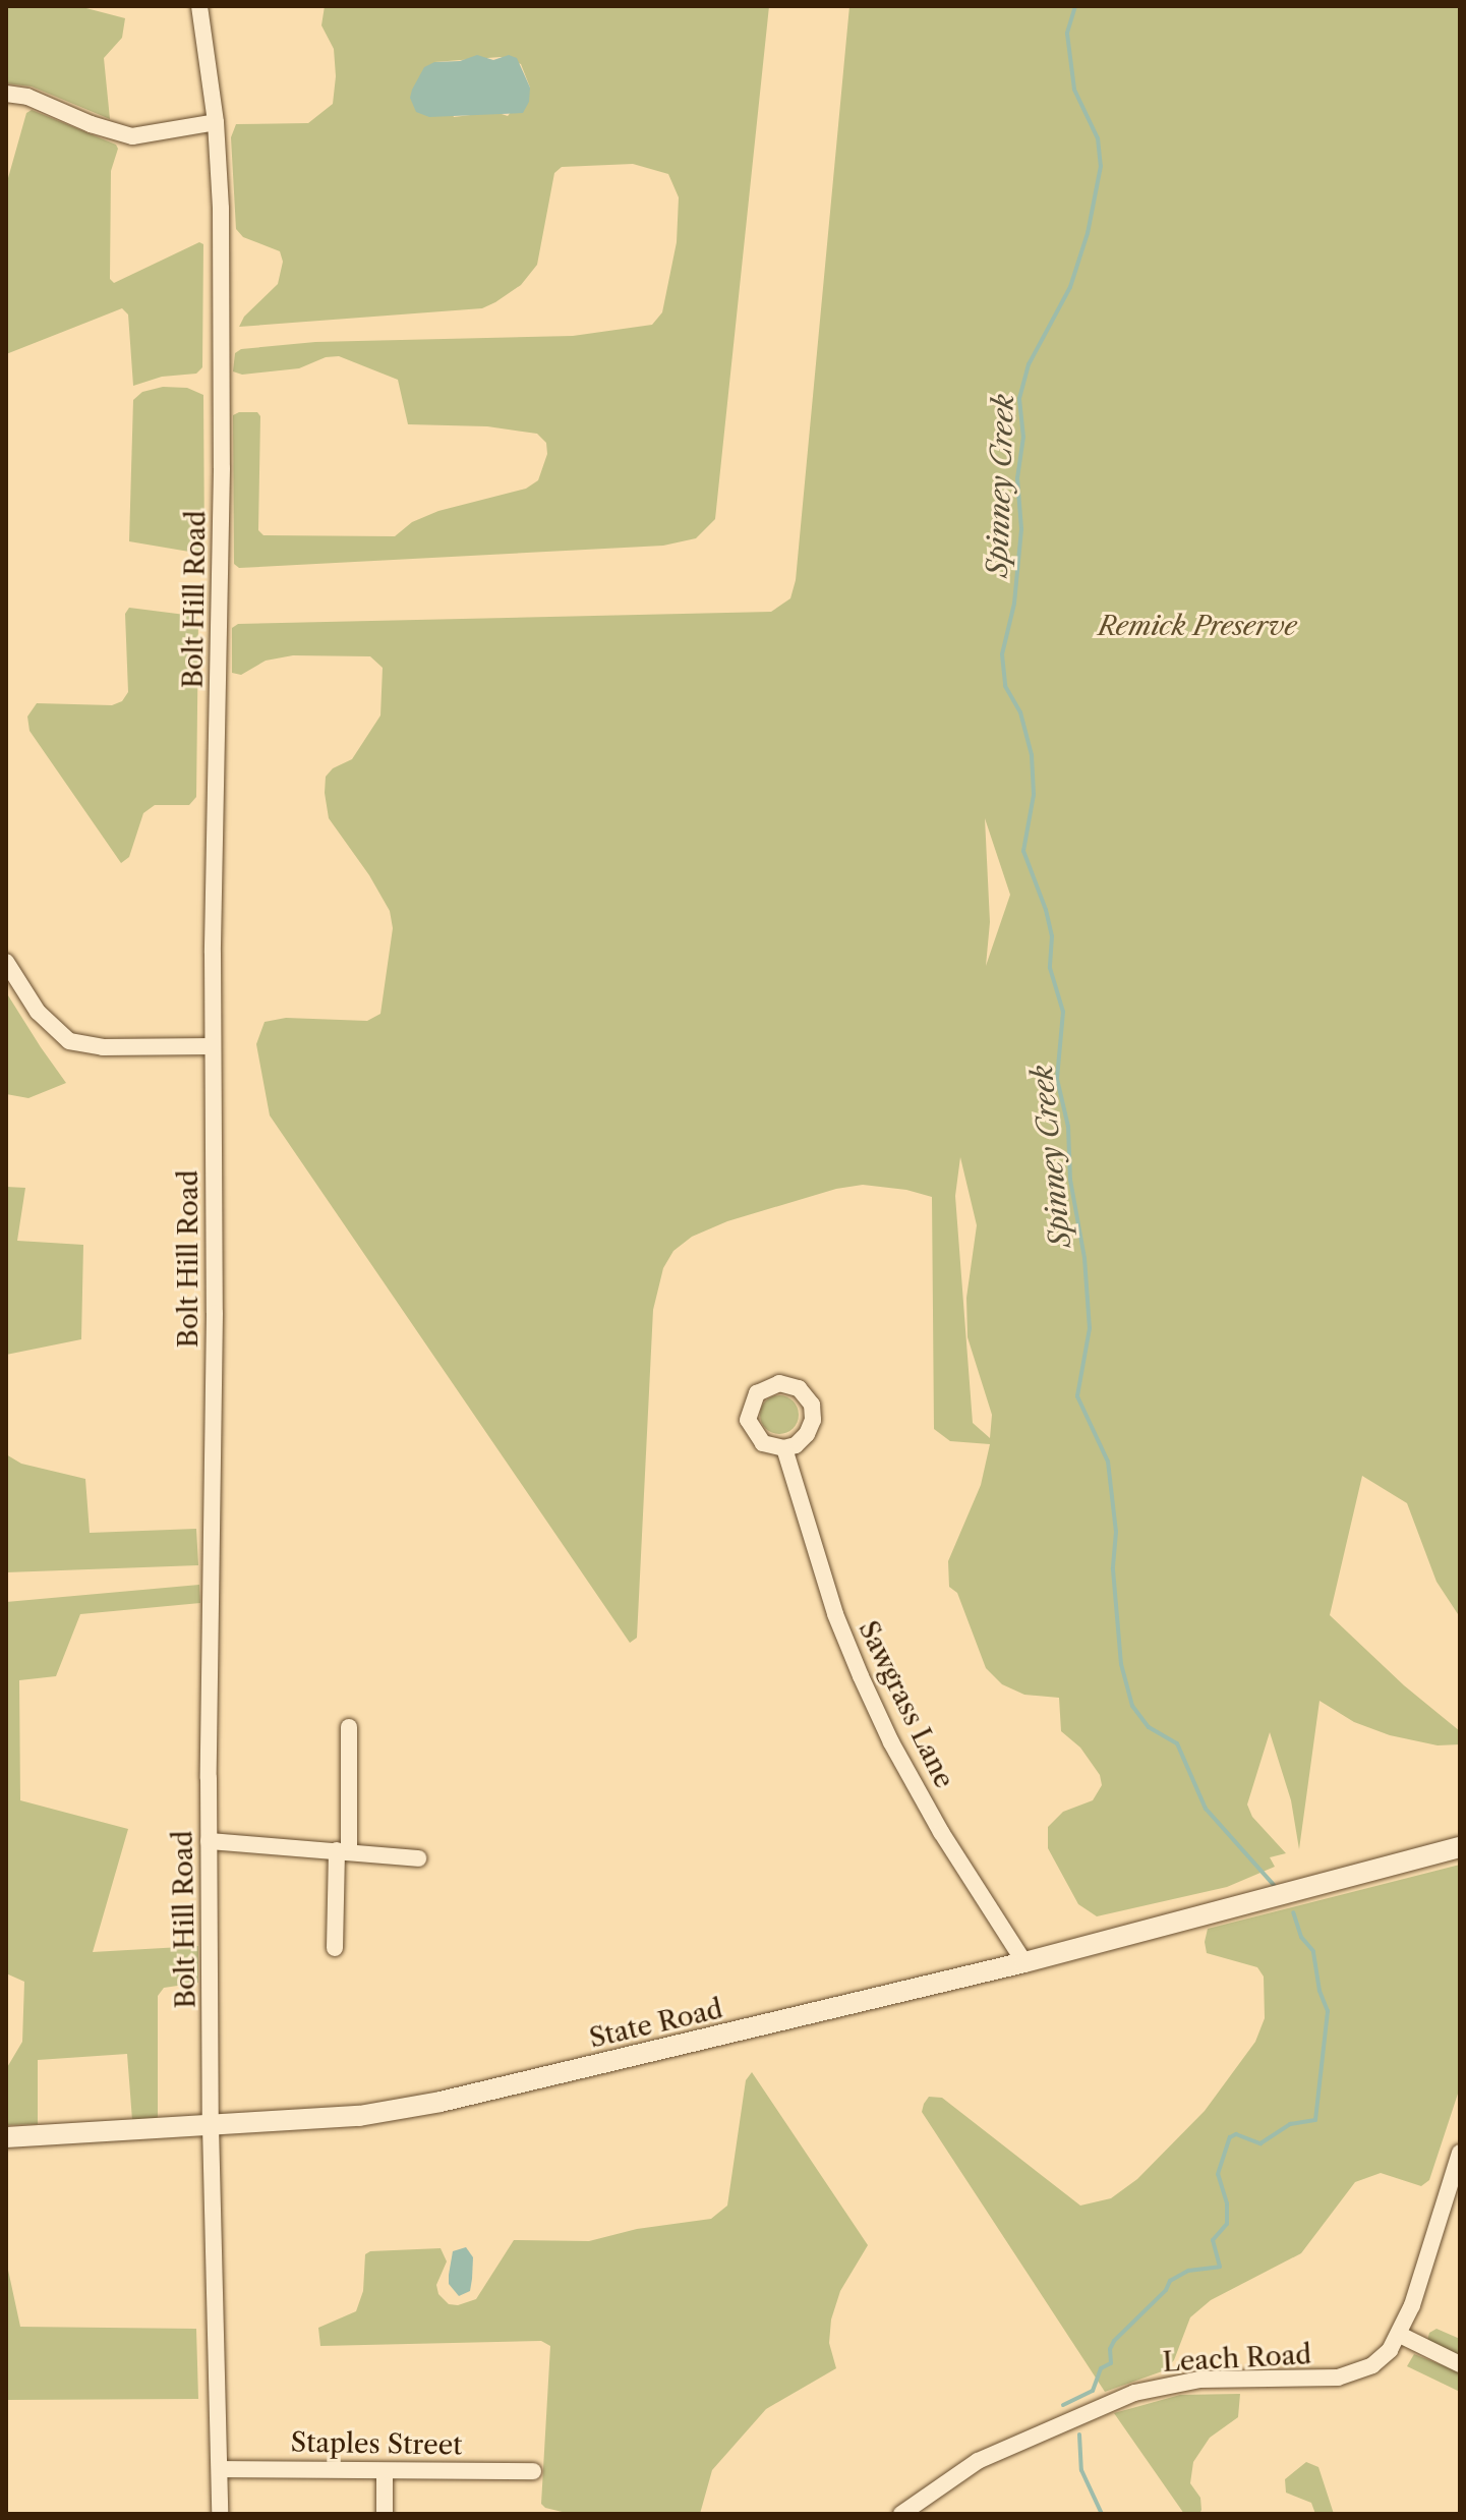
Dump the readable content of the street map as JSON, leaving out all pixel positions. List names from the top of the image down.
{
  "streets": {
    "street": [
      "Bolt Hill Road",
      "Sawgrass Lane",
      "State Road",
      "Leach Road",
      "Staples Street"
    ]
  },
  "crossings": [
    ["Bolt Hill Road", "State Road"],
    ["Bolt Hill Road", "Staples Street"],
    ["Sawgrass Lane", "State Road"]
  ],
  "water": ["Spinney Creek"],
  "parks": ["Remick Preserve"]
}
